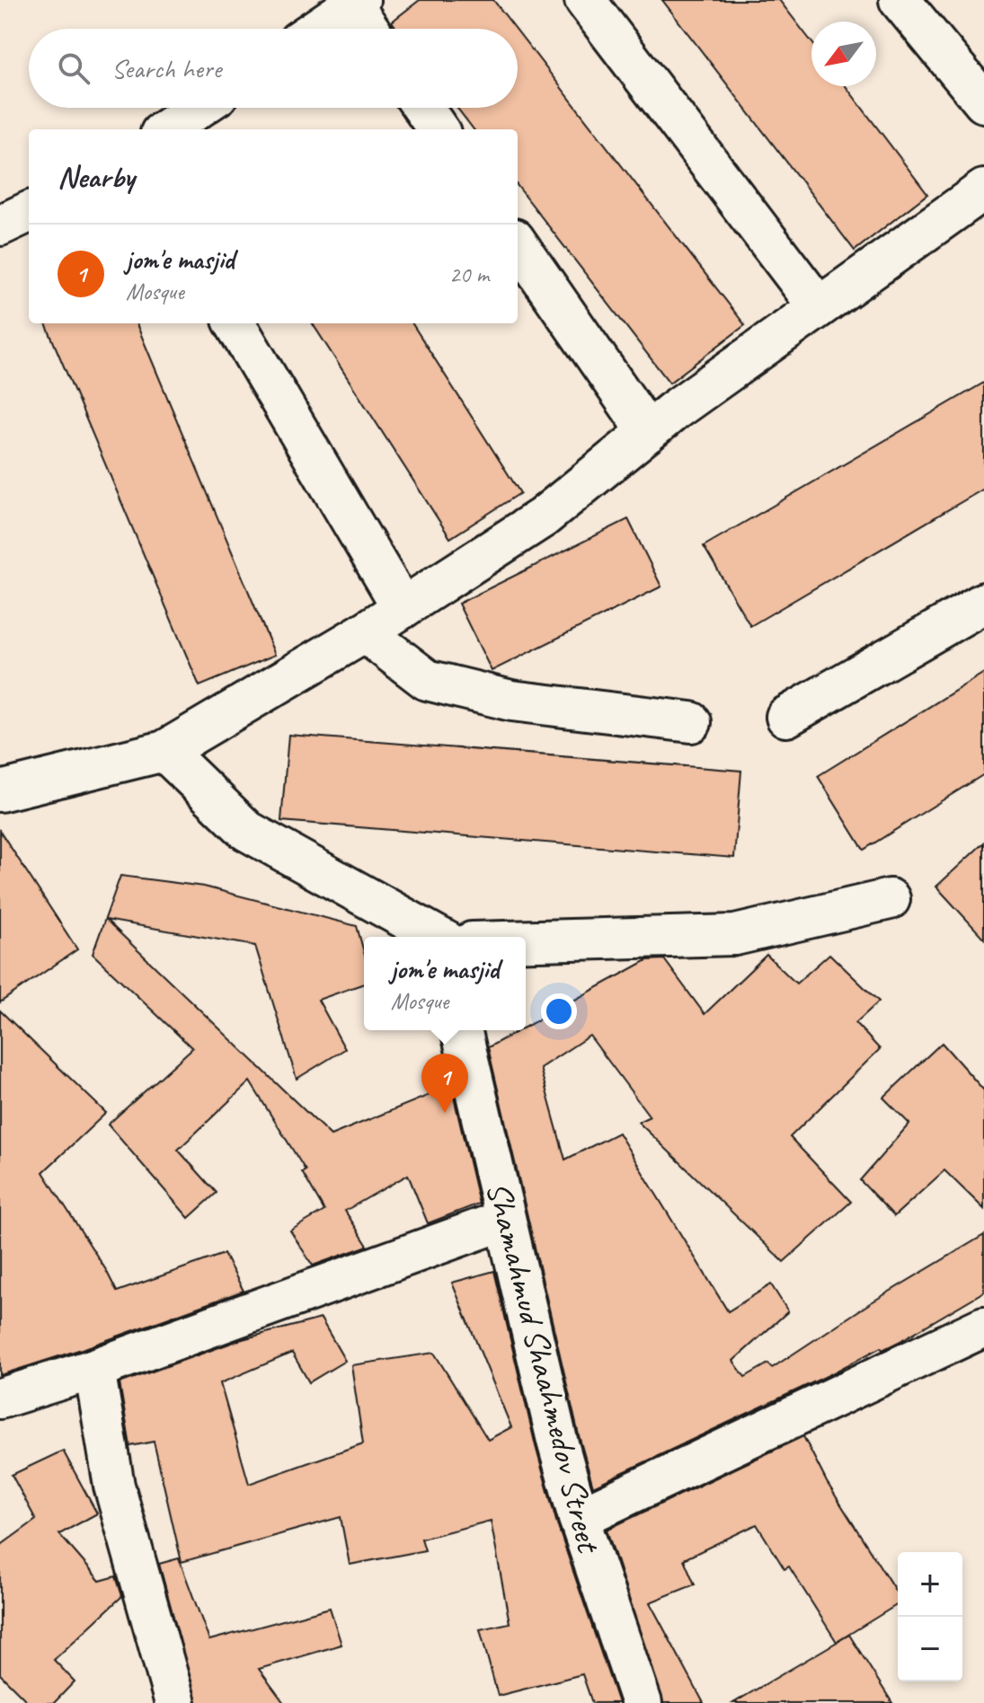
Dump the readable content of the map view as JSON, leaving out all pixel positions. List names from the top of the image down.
{
  "streets": {
    "street": ["Shamahmud Shaahmedov Street"]
  },
  "north": "bottom left",
  "page": {
    "search": "Search here",
    "heading": "Nearby",
    "list": [
      {
        "mark": "1",
        "name": "jom'e masjid",
        "note": "Mosque",
        "value": "20 m"
      }
    ],
    "popup": ["jom'e masjid", "Mosque"],
    "pins": "1",
    "map_buttons": ["+", "−"]
  }
}
